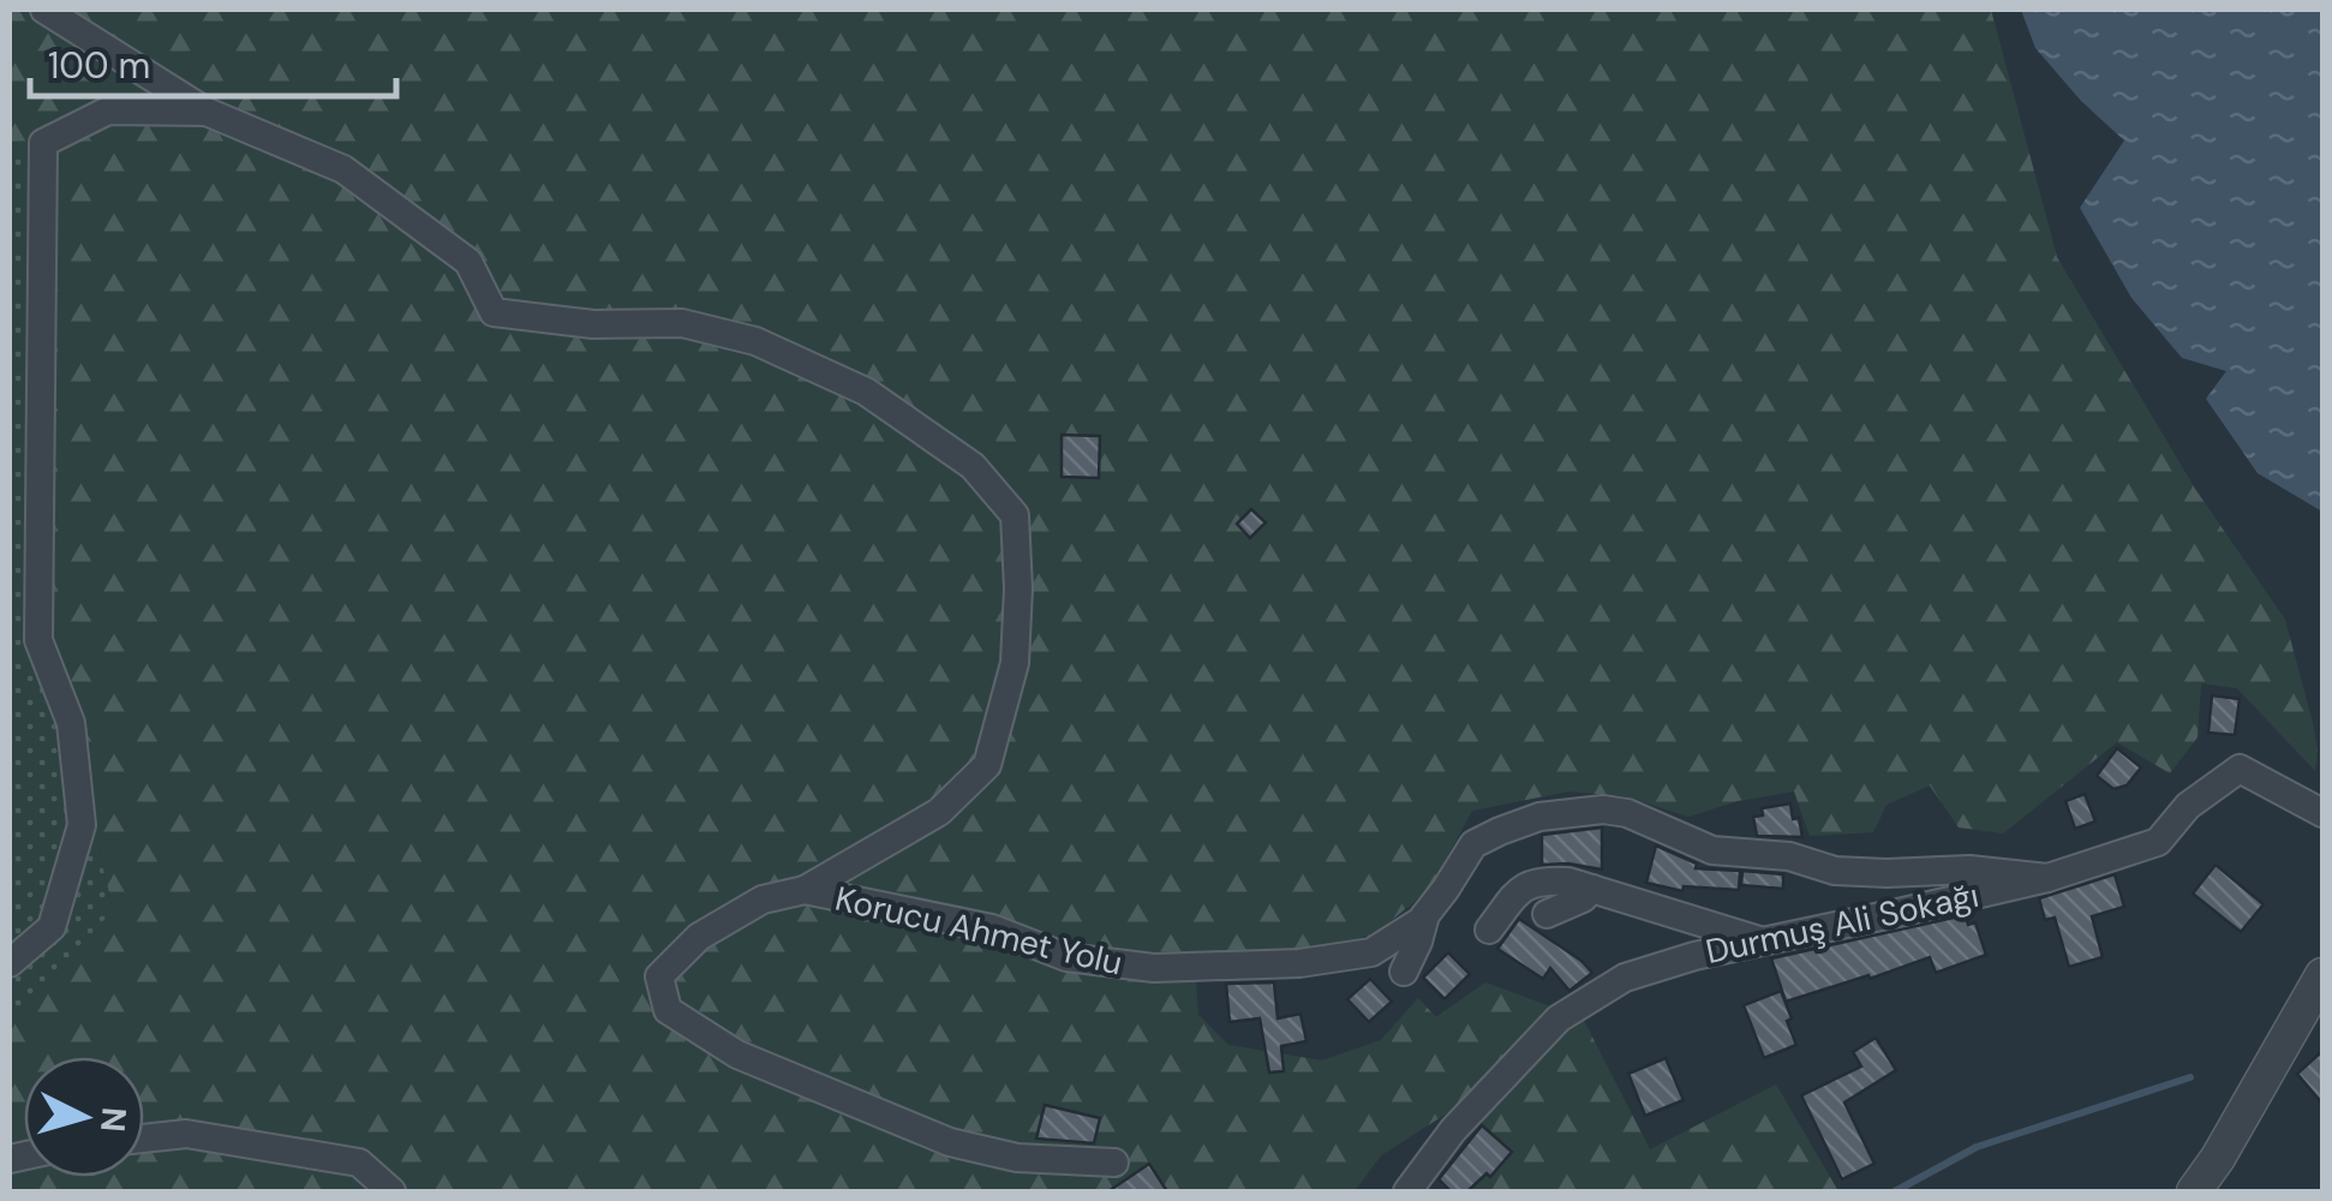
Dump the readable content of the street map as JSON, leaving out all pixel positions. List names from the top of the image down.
{
  "streets": {
    "street": ["Durmuş Ali Sokağı", "Korucu Ahmet Yolu"]
  },
  "crossings": [
    ["Durmuş Ali Sokağı", "Korucu Ahmet Yolu"]
  ],
  "scale_bar": "100 m",
  "north": "right"
}
